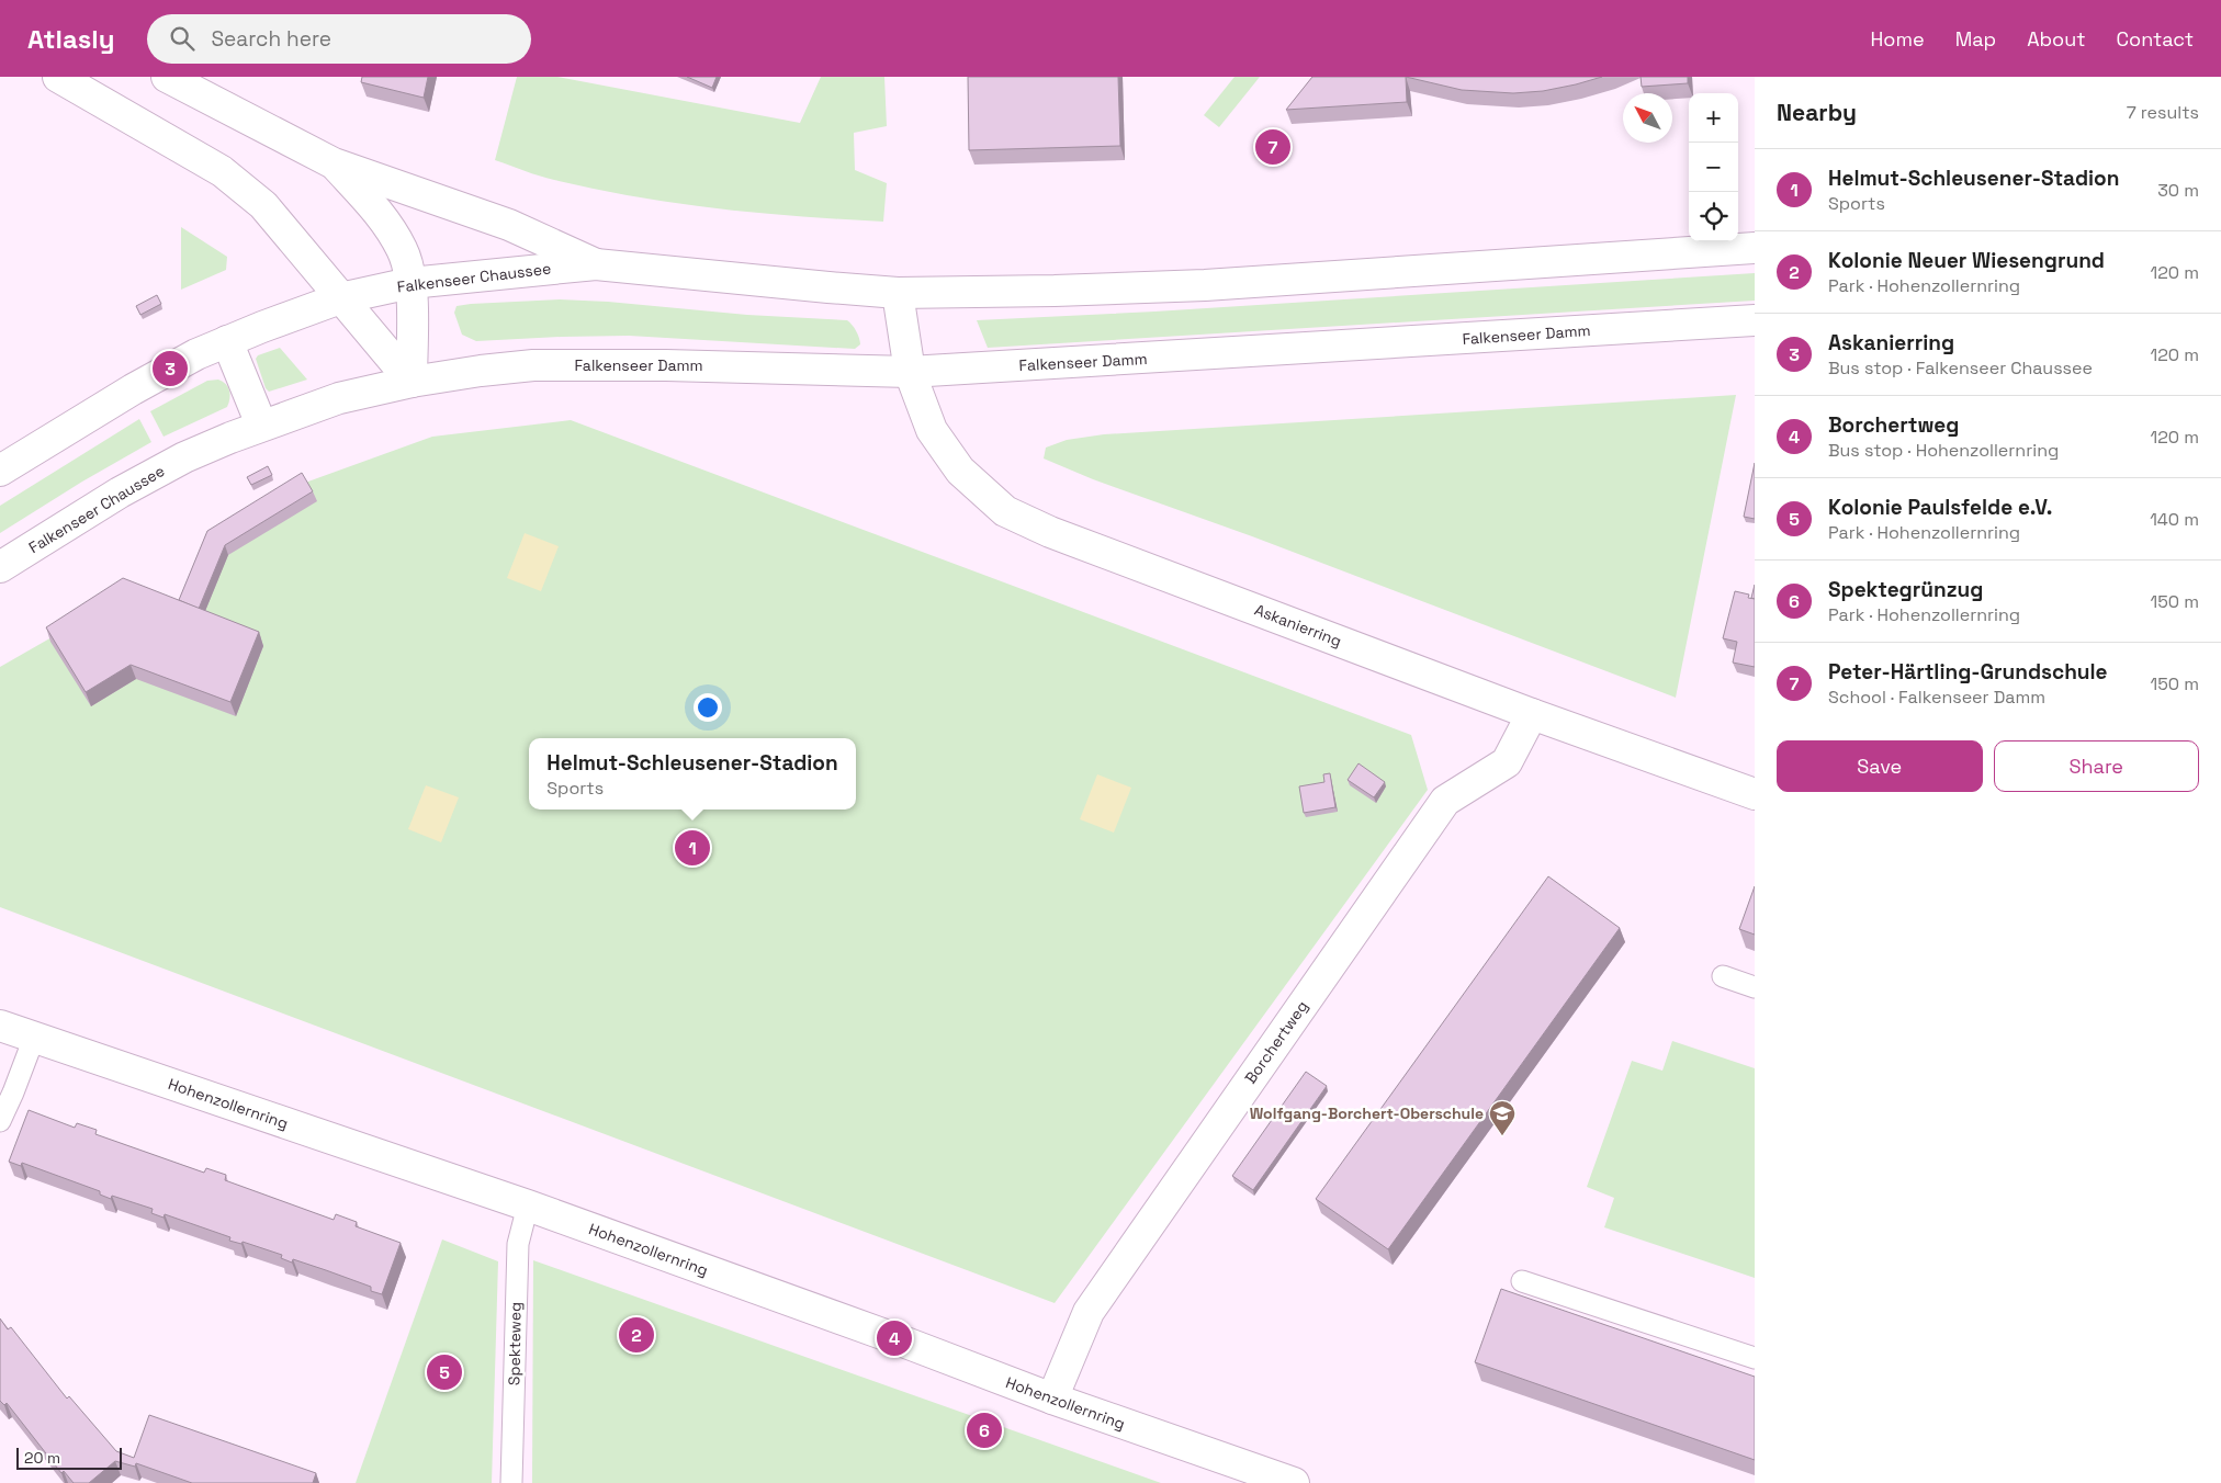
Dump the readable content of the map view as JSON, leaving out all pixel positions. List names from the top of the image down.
{
  "streets": {
    "main road": [
      "Falkenseer Chaussee",
      "Falkenseer Damm",
      "Askanierring",
      "Borchertweg",
      "Hohenzollernring"
    ],
    "lane": ["Spekteweg"]
  },
  "crossings": [
    ["Falkenseer Chaussee", "Falkenseer Damm"],
    ["Falkenseer Damm", "Askanierring"],
    ["Askanierring", "Borchertweg"],
    ["Borchertweg", "Hohenzollernring"],
    ["Hohenzollernring", "Spekteweg"]
  ],
  "places": {
    "school or university": ["Wolfgang-Borchert-Oberschule"]
  },
  "scale_bar": "20 m",
  "north": "top left",
  "page": {
    "header": "Atlasly",
    "search": "Search here",
    "nav": [
      "Home",
      "Map",
      "About",
      "Contact"
    ],
    "heading": ["Nearby", "7 results"],
    "map_buttons": ["+", "−"],
    "pins": [
      "7",
      "3",
      "1",
      "2",
      "4",
      "5",
      "6"
    ],
    "list": [
      {
        "mark": "1",
        "name": "Helmut-Schleusener-Stadion",
        "note": "Sports",
        "value": "30 m"
      },
      {
        "mark": "2",
        "name": "Kolonie Neuer Wiesengrund",
        "note": "Park · Hohenzollernring",
        "value": "120 m"
      },
      {
        "mark": "3",
        "name": "Askanierring",
        "note": "Bus stop · Falkenseer Chaussee",
        "value": "120 m"
      },
      {
        "mark": "4",
        "name": "Borchertweg",
        "note": "Bus stop · Hohenzollernring",
        "value": "120 m"
      },
      {
        "mark": "5",
        "name": "Kolonie Paulsfelde e.V.",
        "note": "Park · Hohenzollernring",
        "value": "140 m"
      },
      {
        "mark": "6",
        "name": "Spektegrünzug",
        "note": "Park · Hohenzollernring",
        "value": "150 m"
      },
      {
        "mark": "7",
        "name": "Peter-Härtling-Grundschule",
        "note": "School · Falkenseer Damm",
        "value": "150 m"
      }
    ],
    "buttons": ["Save", "Share"],
    "popup": ["Helmut-Schleusener-Stadion", "Sports"],
    "scale": "20 m"
  }
}
